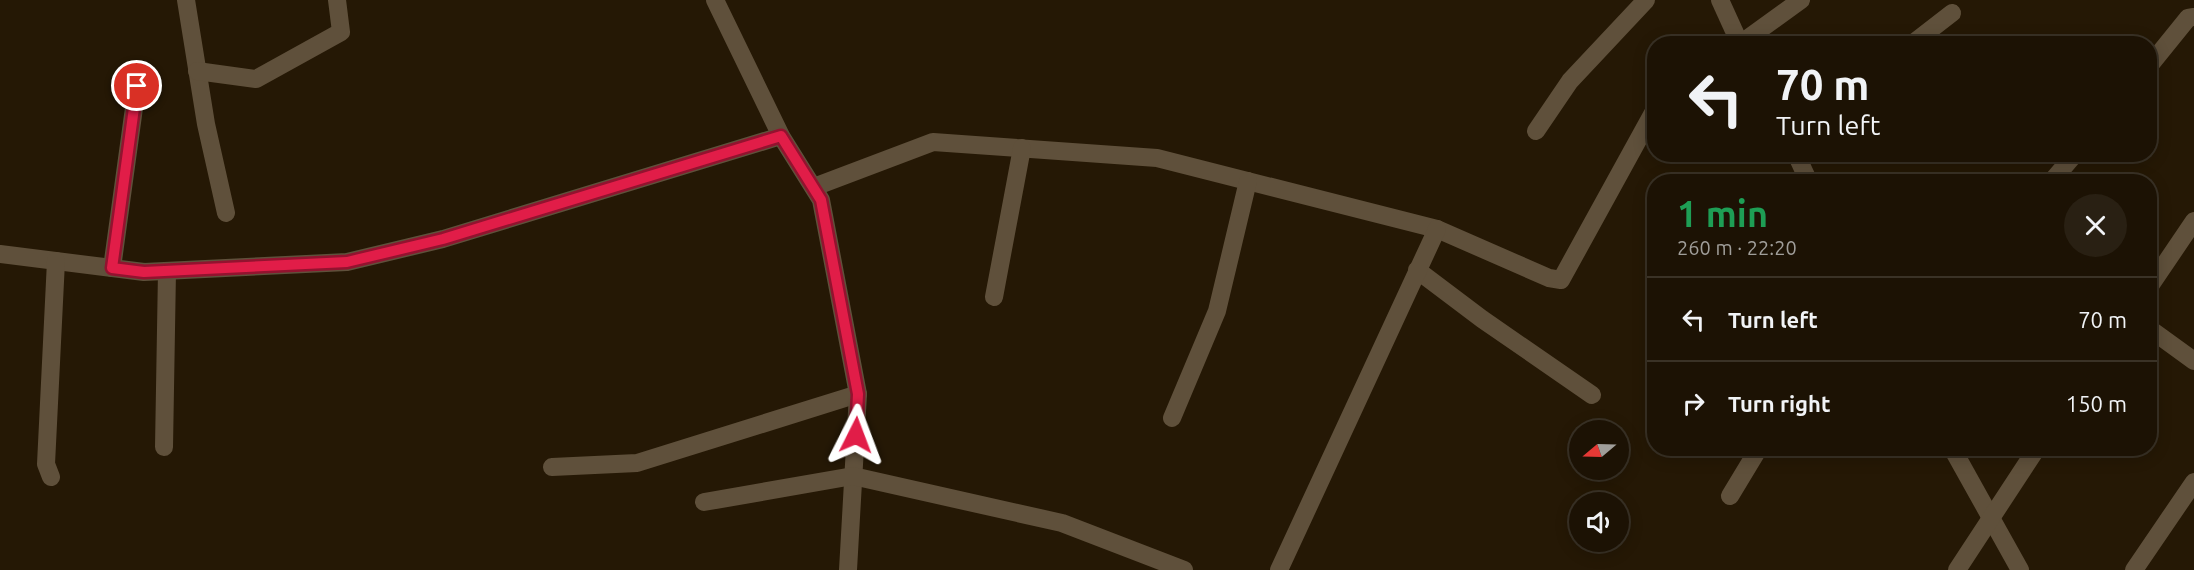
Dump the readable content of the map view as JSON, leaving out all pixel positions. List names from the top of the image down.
{
  "north": "left",
  "page": {
    "turn": ["70 m", "Turn left"],
    "heading": ["1 min", "260 m · 22:20"],
    "list": [
      {
        "name": "Turn left",
        "value": "70 m"
      },
      {
        "name": "Turn right",
        "value": "150 m"
      }
    ]
  }
}
